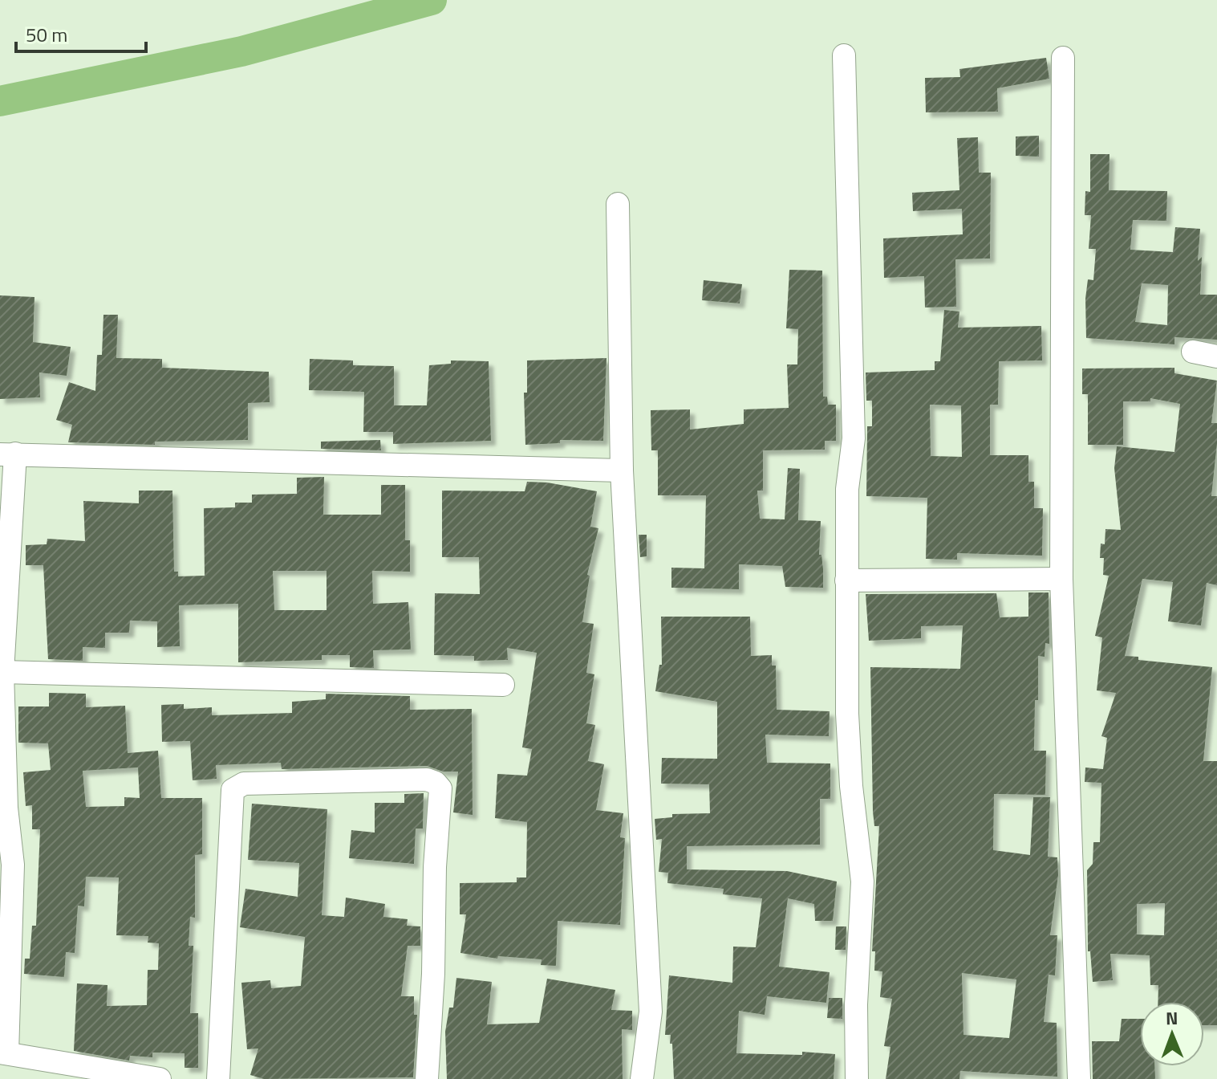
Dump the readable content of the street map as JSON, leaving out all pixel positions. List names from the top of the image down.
{
  "scale_bar": "50 m",
  "north": "top"
}
